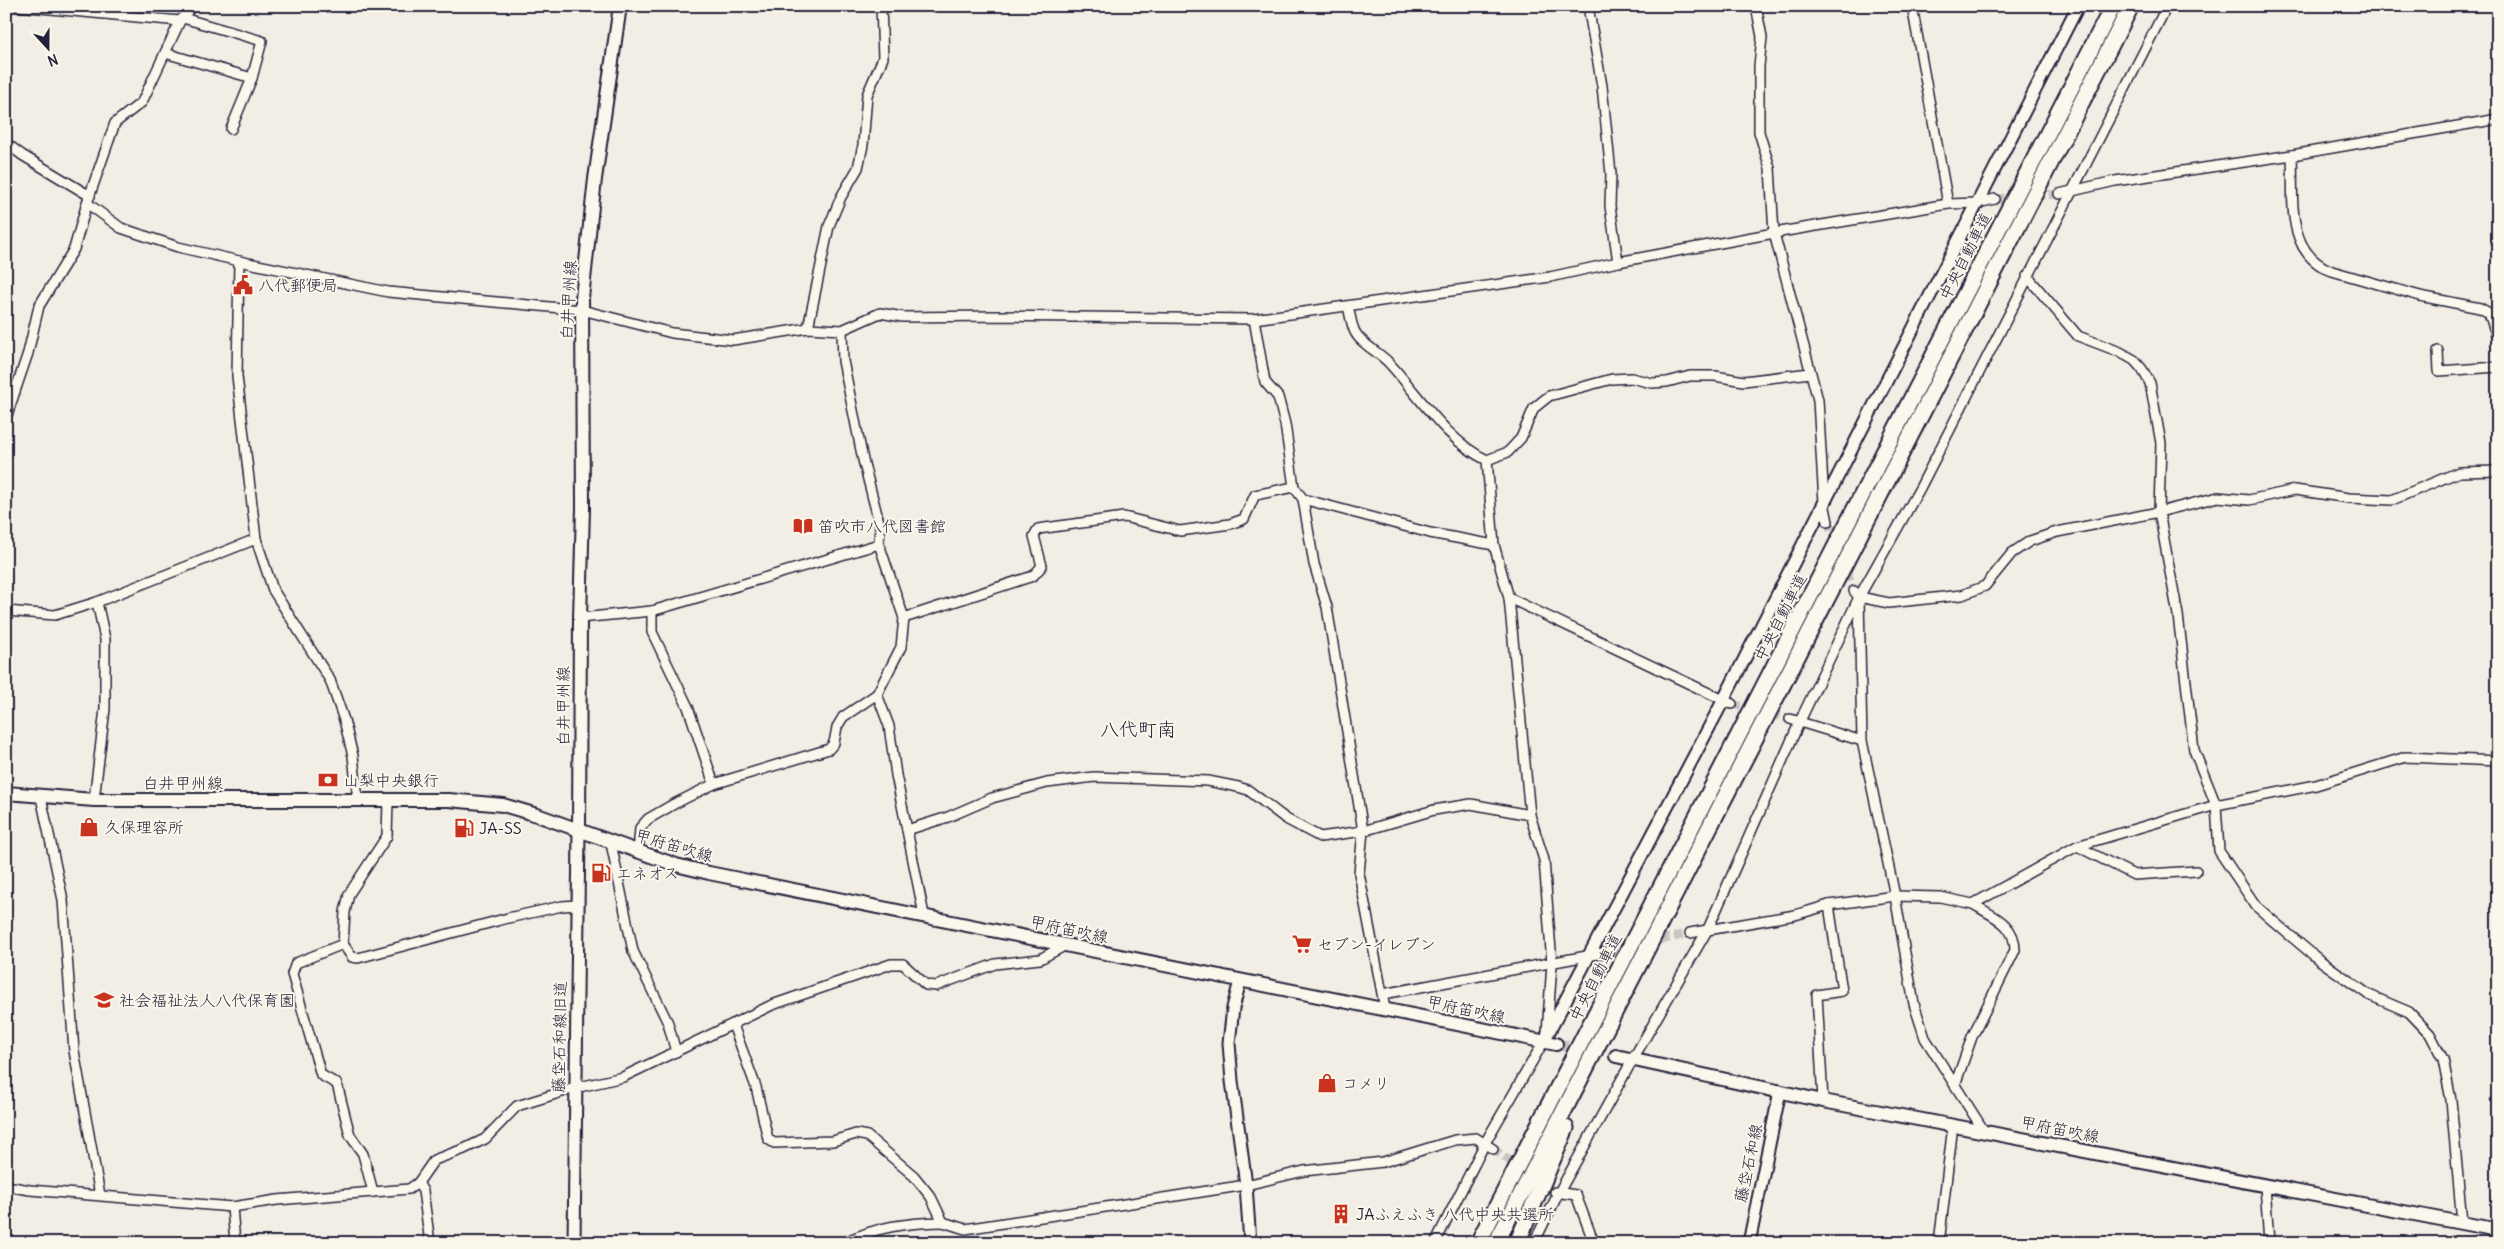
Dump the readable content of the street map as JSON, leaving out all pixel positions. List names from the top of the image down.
{
  "streets": {
    "highway": ["中央自動車道"],
    "main road": ["白井甲州線", "甲府笛吹線"],
    "street": ["藤垈石和線旧道", "藤垈石和線"]
  },
  "crossings": [
    ["白井甲州線", "甲府笛吹線"],
    ["白井甲州線", "藤垈石和線旧道"],
    ["甲府笛吹線", "藤垈石和線旧道"],
    ["甲府笛吹線", "藤垈石和線"]
  ],
  "districts": ["八代町南"],
  "places": {
    "public building": ["八代郵便局"],
    "library": ["笛吹市八代図書館"],
    "bank": ["山梨中央銀行"],
    "shop": ["久保理容所", "コメリ"],
    "fuel station": ["JA-SS", "エネオス"],
    "supermarket": ["セブン-イレブン"],
    "school or university": ["社会福祉法人八代保育園"],
    "building": ["JAふえふき 八代中央共選所"]
  },
  "north": "bottom"
}
